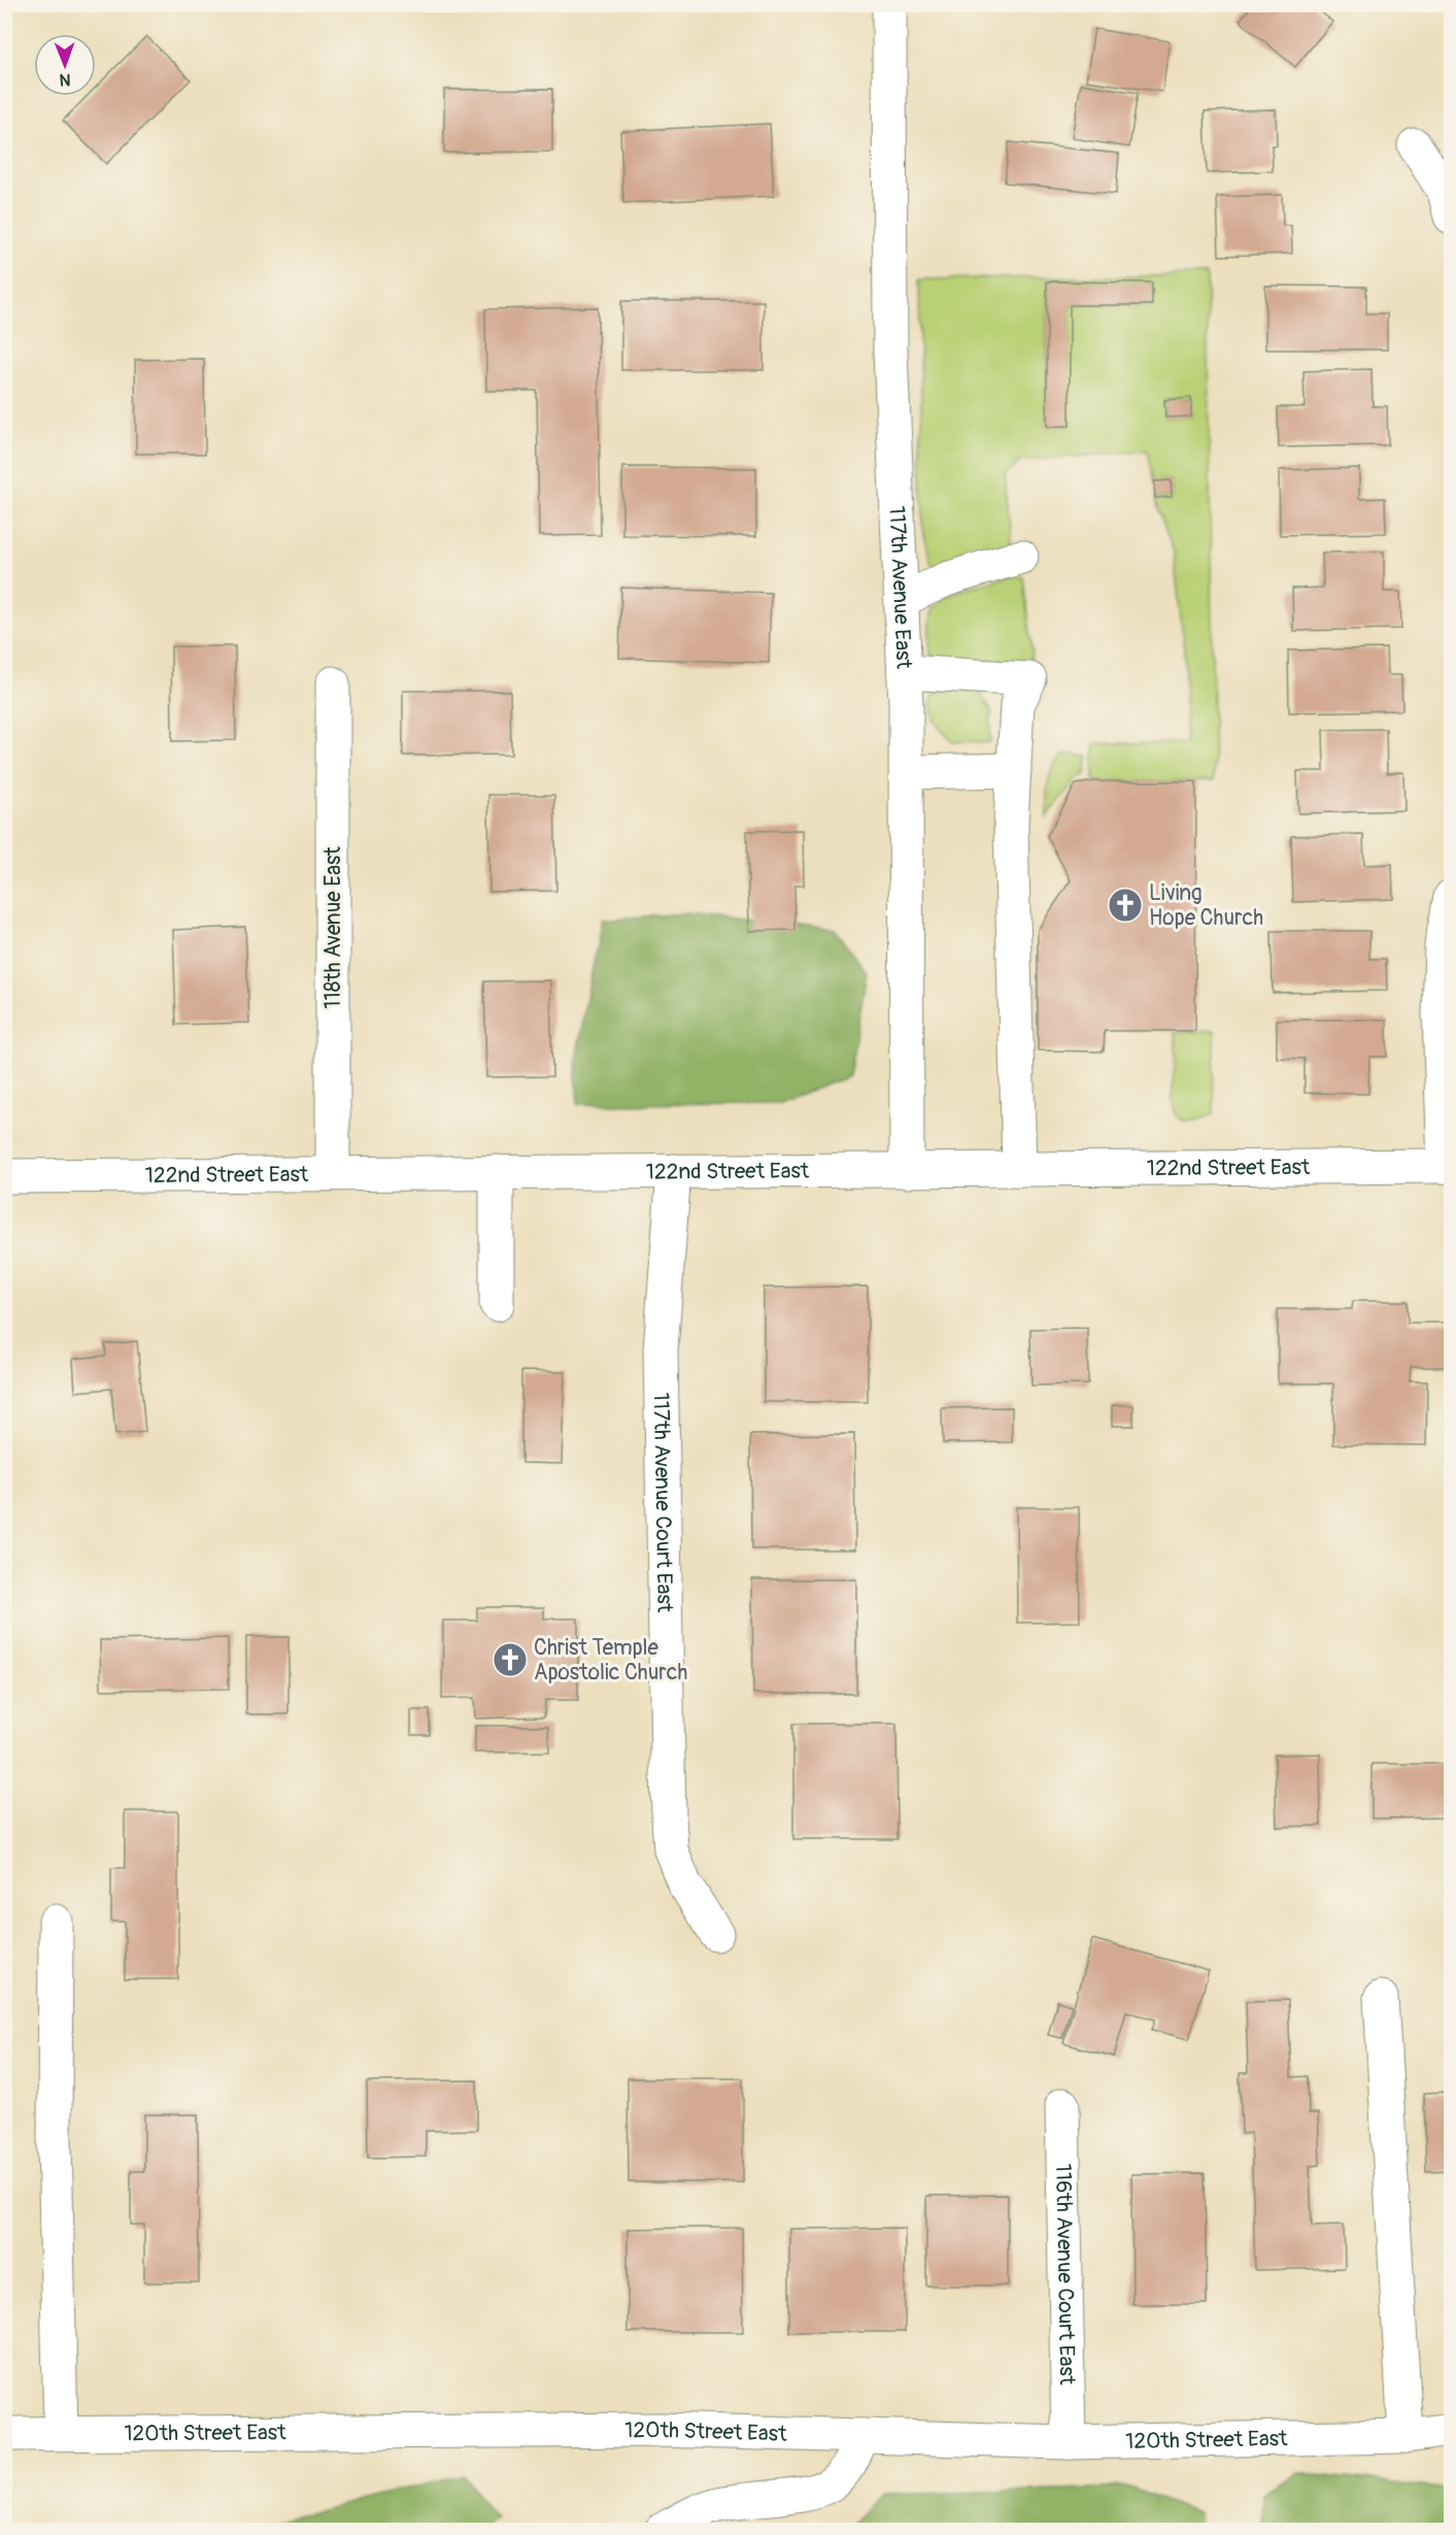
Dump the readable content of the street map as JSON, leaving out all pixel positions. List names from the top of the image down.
{
  "streets": {
    "street": [
      "117th Avenue East",
      "118th Avenue East",
      "122nd Street East",
      "117th Avenue Court East",
      "116th Avenue Court East",
      "120th Street East"
    ]
  },
  "crossings": [
    ["117th Avenue East", "122nd Street East"],
    ["118th Avenue East", "122nd Street East"],
    ["122nd Street East", "117th Avenue Court East"],
    ["116th Avenue Court East", "120th Street East"]
  ],
  "places": {
    "church": ["Living Hope Church", "Christ Temple Apostolic Church"]
  },
  "north": "bottom"
}
